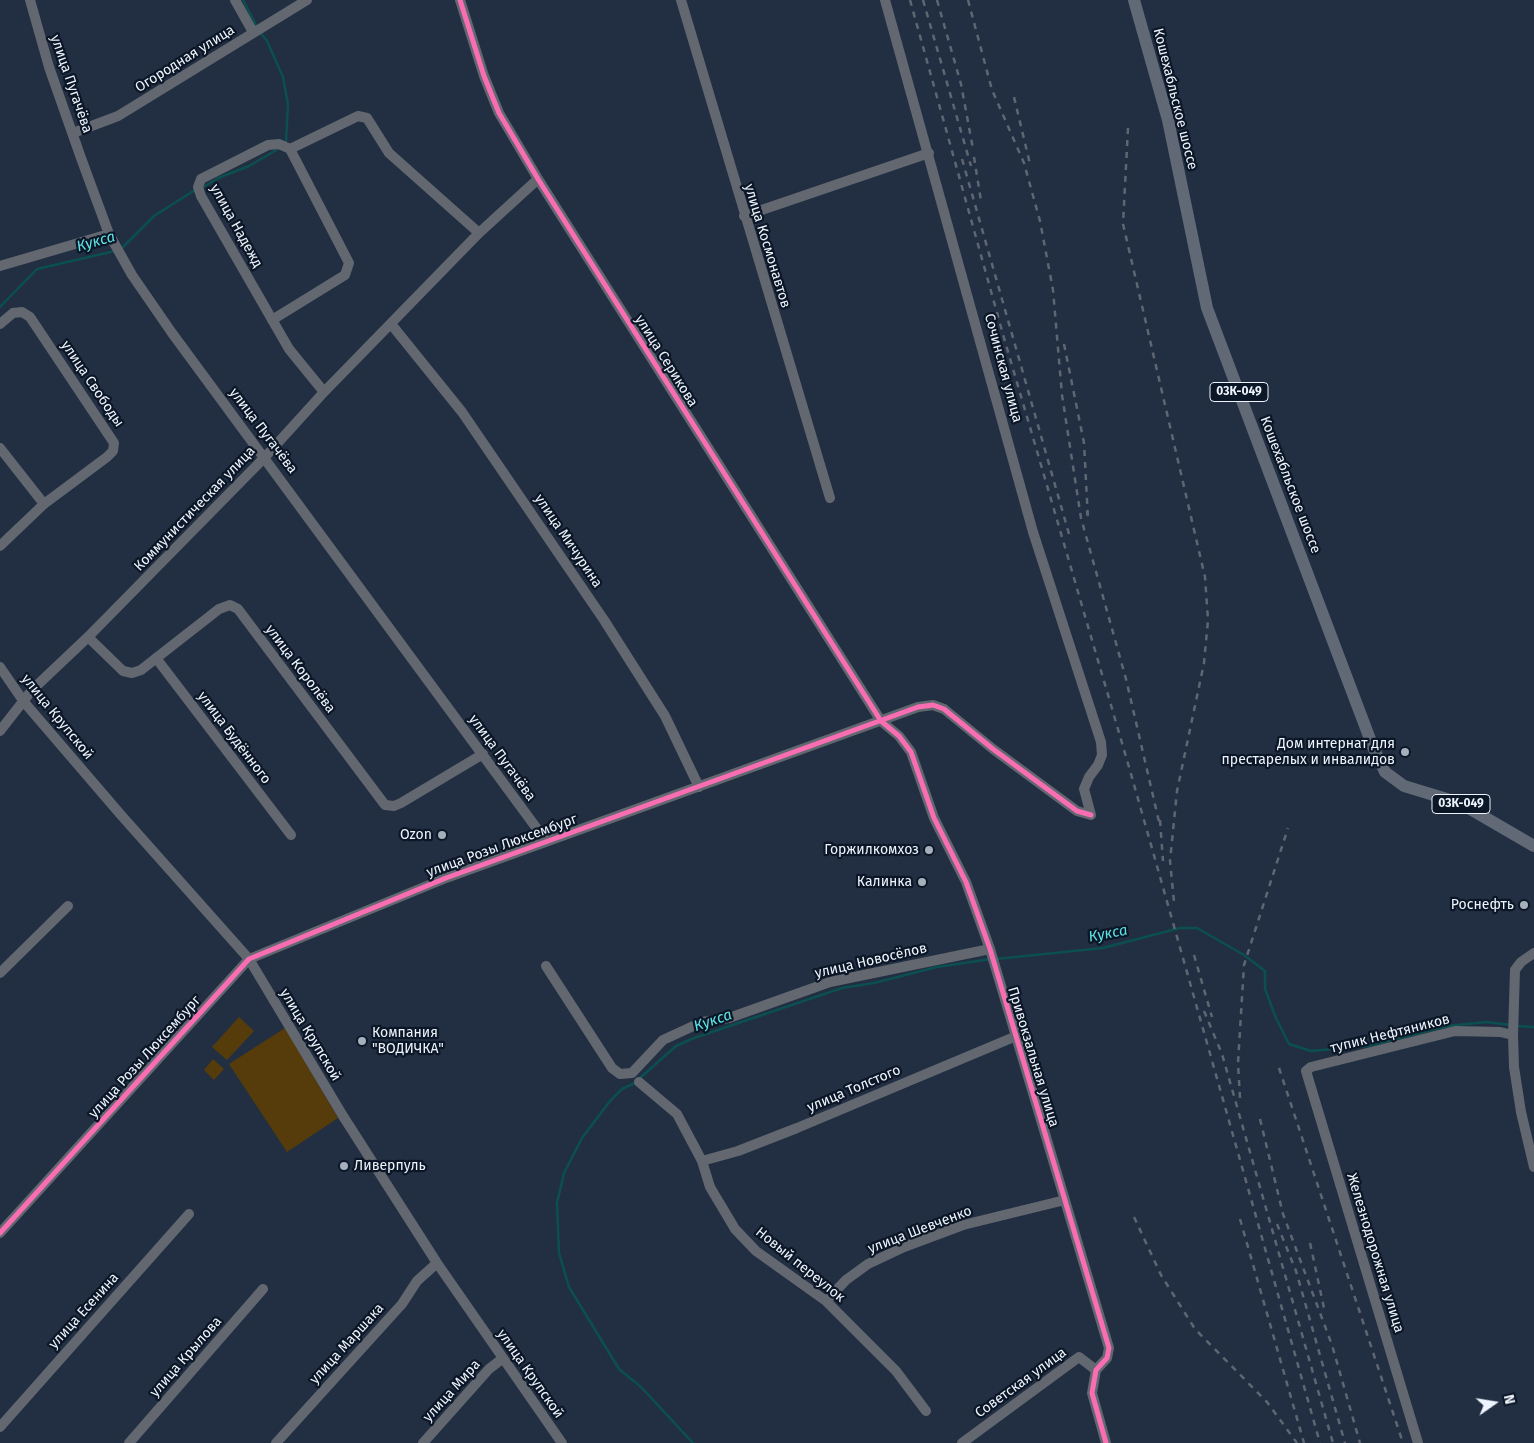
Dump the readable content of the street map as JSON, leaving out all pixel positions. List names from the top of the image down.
{
  "streets": {
    "main road": ["Кошехабльское шоссе", "03К-049"],
    "street": [
      "Огородная улица",
      "улица Пугачёва",
      "улица Надежд",
      "улица Космонавтов",
      "улица Серикова",
      "Сочинская улица",
      "улица Свободы",
      "Коммунистическая улица",
      "улица Мичурина",
      "улица Королёва",
      "улица Крупской",
      "улица Будённого",
      "улица Розы Люксембург",
      "улица Новосёлов",
      "тупик Нефтяников",
      "Привокзальная улица",
      "улица Толстого",
      "улица Шевченко",
      "Железнодорожная улица",
      "Новый переулок",
      "улица Есенина",
      "улица Маршака",
      "улица Крылова",
      "Советская улица",
      "улица Мира"
    ]
  },
  "crossings": [
    ["Огородная улица", "улица Пугачёва"],
    ["улица Пугачёва", "Коммунистическая улица"],
    ["улица Пугачёва", "улица Королёва"],
    ["улица Пугачёва", "улица Розы Люксембург"],
    ["улица Надежд", "Коммунистическая улица"],
    ["улица Серикова", "Коммунистическая улица"],
    ["улица Серикова", "улица Розы Люксембург"],
    ["улица Серикова", "Привокзальная улица"],
    ["Сочинская улица", "улица Розы Люксембург"],
    ["Коммунистическая улица", "улица Мичурина"],
    ["Коммунистическая улица", "улица Королёва"],
    ["Коммунистическая улица", "улица Крупской"],
    ["улица Мичурина", "улица Розы Люксембург"],
    ["улица Королёва", "улица Будённого"],
    ["улица Крупской", "улица Розы Люксембург"],
    ["улица Крупской", "улица Маршака"],
    ["улица Крупской", "улица Мира"],
    ["улица Розы Люксембург", "Привокзальная улица"],
    ["улица Новосёлов", "Привокзальная улица"],
    ["тупик Нефтяников", "Железнодорожная улица"],
    ["Привокзальная улица", "улица Толстого"],
    ["Привокзальная улица", "улица Шевченко"],
    ["Привокзальная улица", "Советская улица"],
    ["улица Толстого", "Новый переулок"],
    ["улица Шевченко", "Новый переулок"]
  ],
  "water": ["Кукса"],
  "places": [
    "Дом интернат для престарелых и инвалидов",
    "Ozon",
    "Горжилкомхоз",
    "Калинка",
    "Роснефть",
    "Компания \"ВОДИЧКА\"",
    "Ливерпуль"
  ],
  "north": "right"
}
